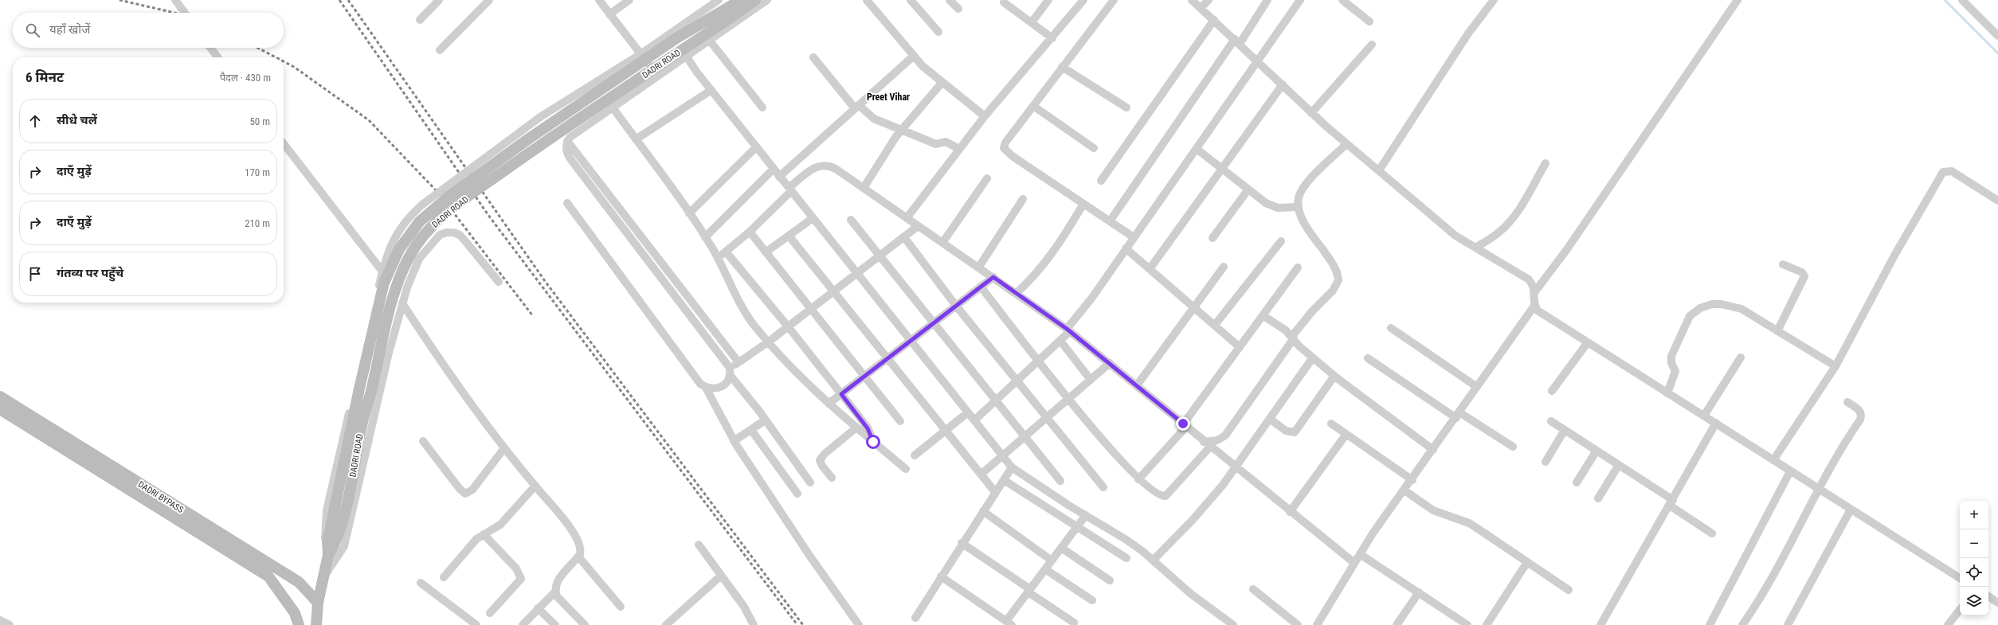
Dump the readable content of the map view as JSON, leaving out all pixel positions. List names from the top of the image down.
{
  "streets": {
    "street": ["DADRI ROAD", "DADRI BYPASS"]
  },
  "crossings": [
    ["DADRI ROAD", "DADRI BYPASS"]
  ],
  "districts": ["Preet Vihar"],
  "page": {
    "search": "यहाँ खोजें",
    "heading": ["6 मिनट", "पैदल · 430 m"],
    "list": [
      ["सीधे चलें", "50 m"],
      ["दाएँ मुड़ें", "170 m"],
      ["दाएँ मुड़ें", "210 m"],
      "गंतव्य पर पहुँचे"
    ],
    "map_buttons": ["+", "−"]
  }
}
